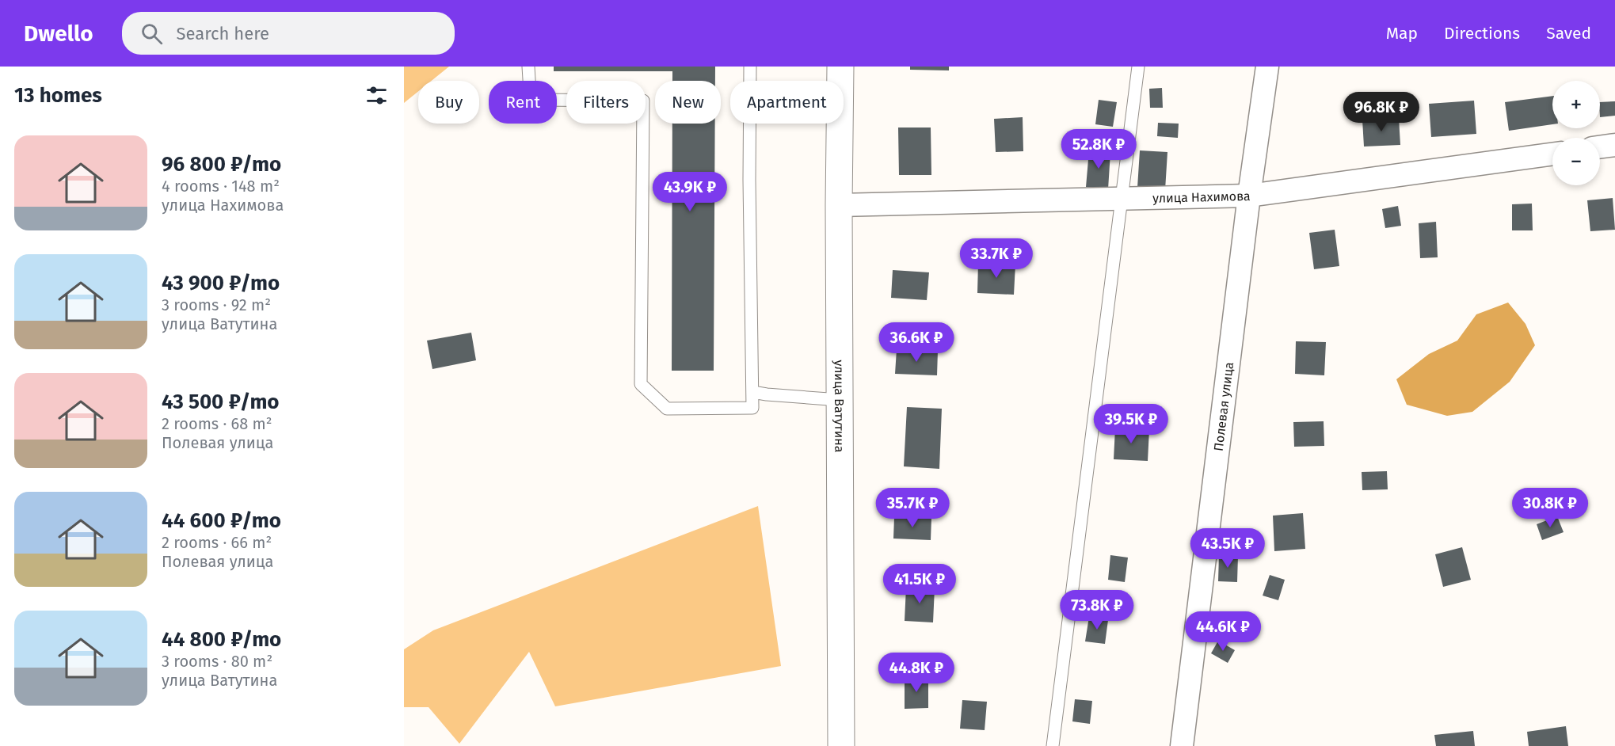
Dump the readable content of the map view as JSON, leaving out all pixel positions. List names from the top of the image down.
{
  "streets": {
    "street": ["улица Нахимова", "улица Ватутина", "Полевая улица"]
  },
  "crossings": [
    ["улица Нахимова", "улица Ватутина"],
    ["улица Нахимова", "Полевая улица"]
  ],
  "page": {
    "header": "Dwello",
    "search": "Search here",
    "nav": ["Map", "Directions", "Saved"],
    "heading": "13 homes",
    "map_buttons": ["+", "−"],
    "chip": [
      "Buy",
      "Rent",
      "Filters",
      "New",
      "Apartment"
    ],
    "price": [
      "96.8K ₽",
      "52.8K ₽",
      "43.9K ₽",
      "33.7K ₽",
      "36.6K ₽",
      "39.5K ₽",
      "35.7K ₽",
      "30.8K ₽",
      "43.5K ₽",
      "41.5K ₽",
      "73.8K ₽",
      "44.6K ₽",
      "44.8K ₽"
    ],
    "list": [
      {
        "name": "96 800 ₽/mo",
        "note": "4 rooms · 148 m² · улица Нахимова"
      },
      {
        "name": "43 900 ₽/mo",
        "note": "3 rooms · 92 m² · улица Ватутина"
      },
      {
        "name": "43 500 ₽/mo",
        "note": "2 rooms · 68 m² · Полевая улица"
      },
      {
        "name": "44 600 ₽/mo",
        "note": "2 rooms · 66 m² · Полевая улица"
      },
      {
        "name": "44 800 ₽/mo",
        "note": "3 rooms · 80 m² · улица Ватутина"
      }
    ]
  }
}
